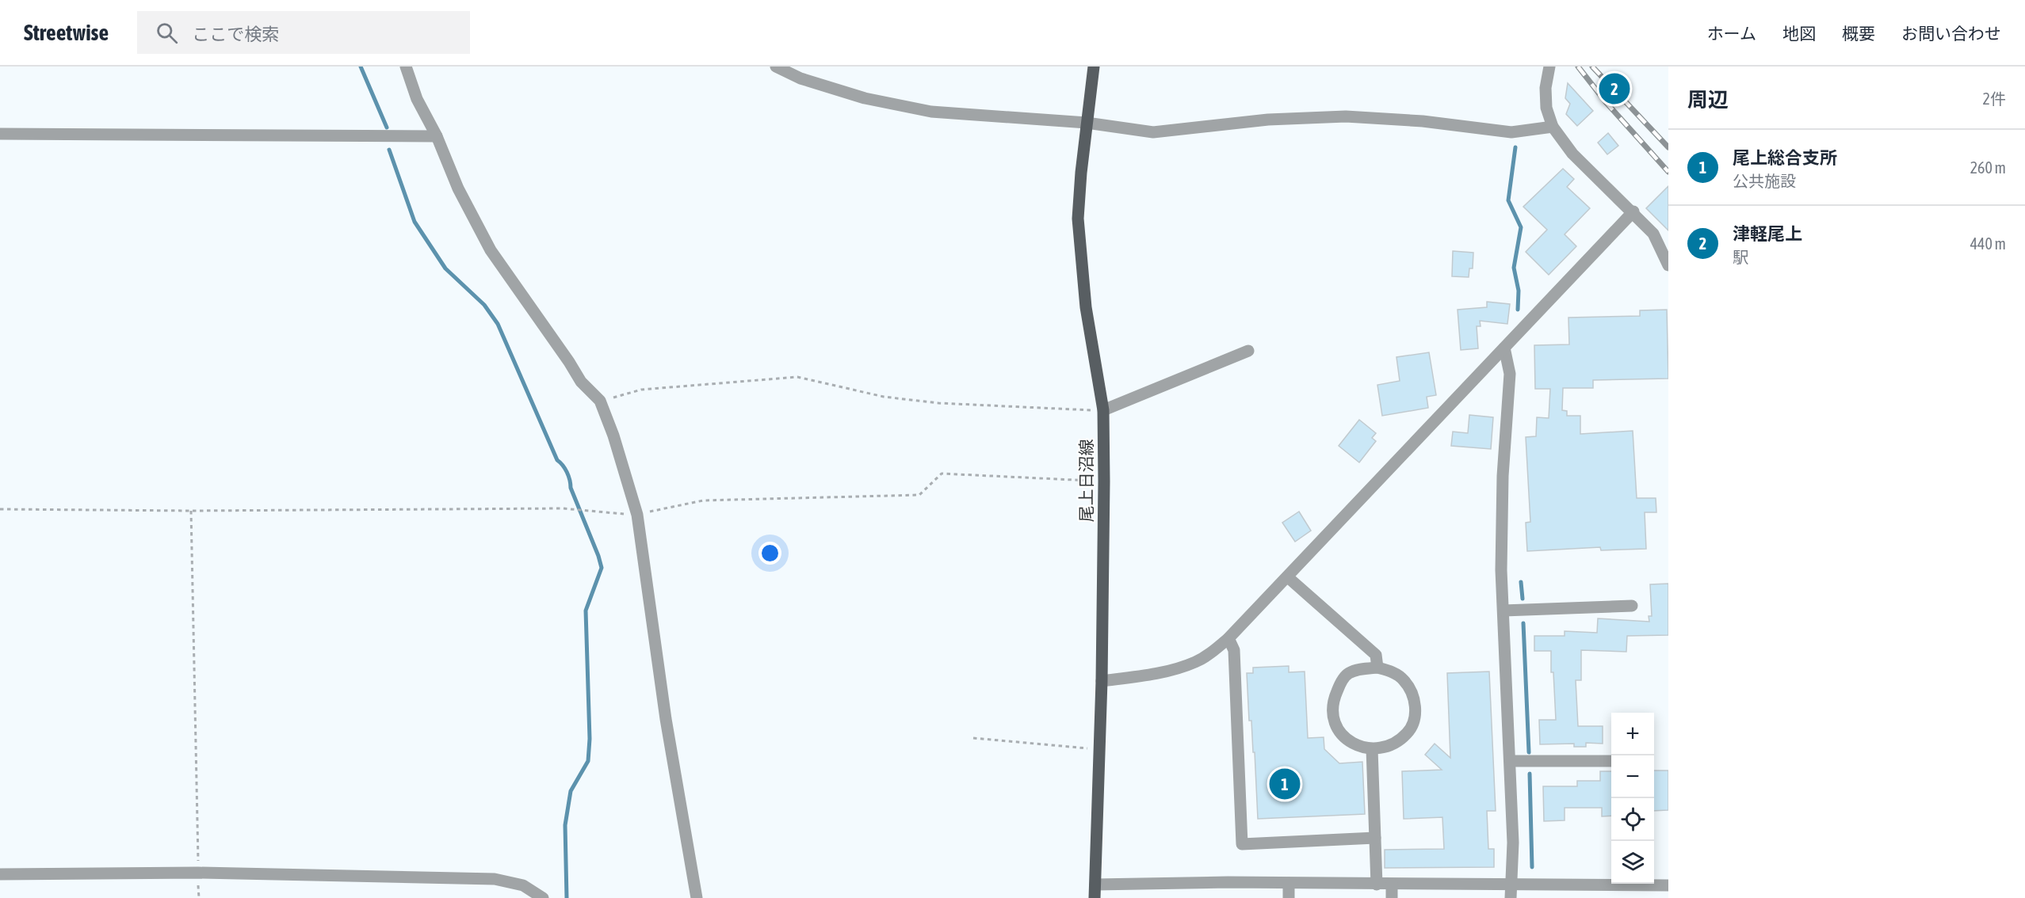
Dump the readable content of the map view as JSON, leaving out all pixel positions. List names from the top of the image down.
{
  "streets": {
    "main road": ["尾上日沼線"]
  },
  "page": {
    "header": "Streetwise",
    "search": "ここで検索",
    "nav": [
      "ホーム",
      "地図",
      "概要",
      "お問い合わせ"
    ],
    "heading": ["周辺", "2件"],
    "pins": ["2", "1"],
    "list": [
      {
        "mark": "1",
        "name": "尾上総合支所",
        "note": "公共施設",
        "value": "260 m"
      },
      {
        "mark": "2",
        "name": "津軽尾上",
        "note": "駅",
        "value": "440 m"
      }
    ],
    "map_buttons": ["+", "−"]
  }
}
